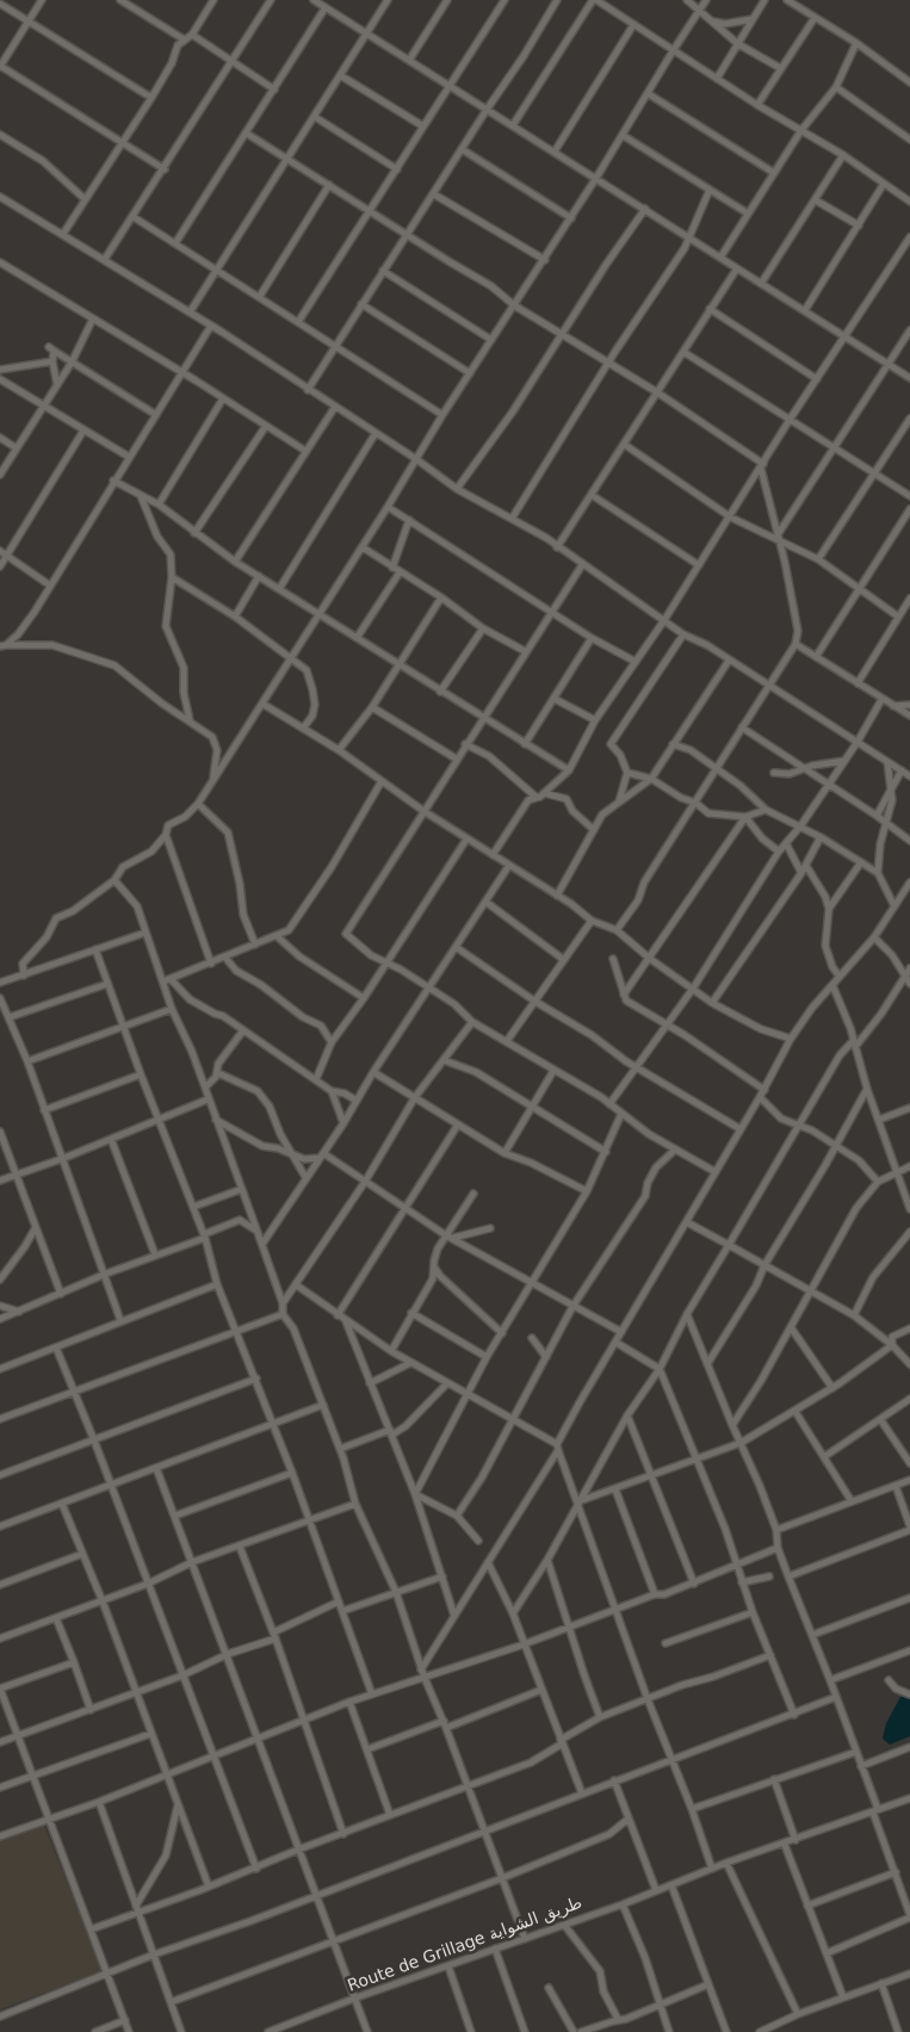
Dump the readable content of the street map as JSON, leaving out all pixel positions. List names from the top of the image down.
{
  "streets": {
    "street": ["Route de Grillage طريق الشواية"]
  }
}
